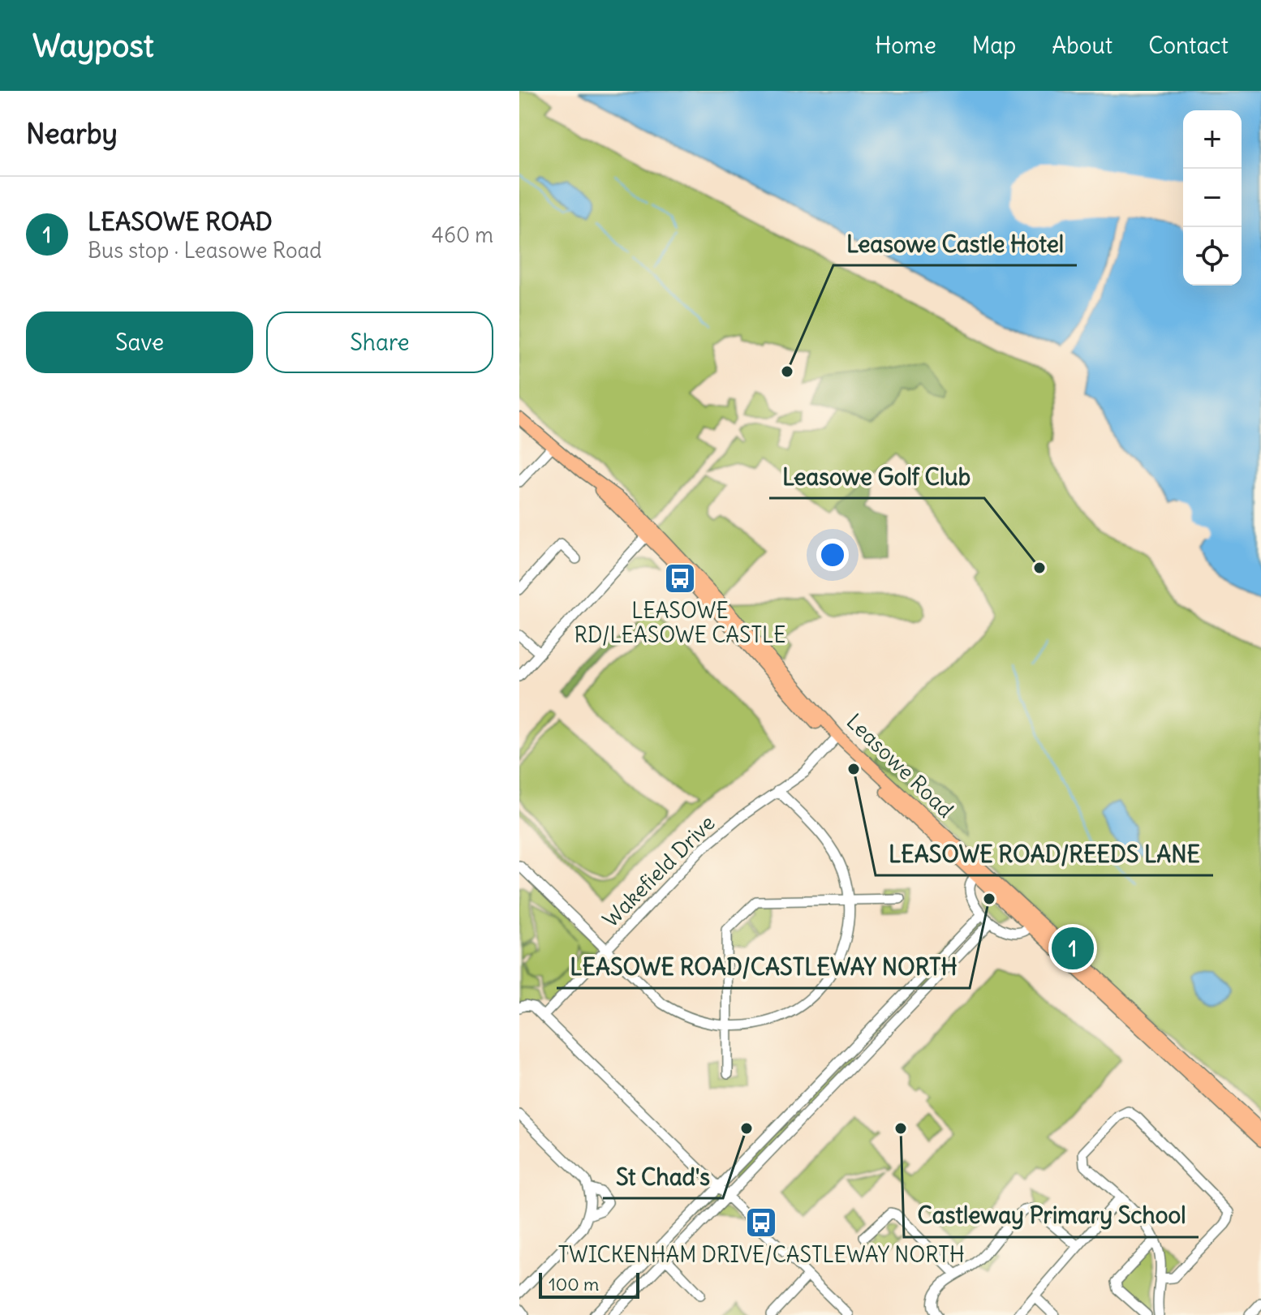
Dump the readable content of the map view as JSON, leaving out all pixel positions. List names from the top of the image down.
{
  "streets": {
    "main road": ["Leasowe Road"],
    "street": ["Wakefield Drive"]
  },
  "crossings": [
    ["Leasowe Road", "Wakefield Drive"]
  ],
  "places": {
    "other": [
      "Leasowe Castle Hotel",
      "Leasowe Golf Club",
      "LEASOWE ROAD/REEDS LANE",
      "LEASOWE ROAD/CASTLEWAY NORTH",
      "St Chad's",
      "Castleway Primary School"
    ],
    "bus stop": ["LEASOWE RD/LEASOWE CASTLE", "TWICKENHAM DRIVE/CASTLEWAY NORTH"]
  },
  "scale_bar": "100 m",
  "page": {
    "header": "Waypost",
    "nav": [
      "Home",
      "Map",
      "About",
      "Contact"
    ],
    "heading": "Nearby",
    "map_buttons": ["+", "−"],
    "list": [
      {
        "mark": "1",
        "name": "LEASOWE ROAD",
        "note": "Bus stop · Leasowe Road",
        "value": "460 m"
      }
    ],
    "buttons": ["Save", "Share"],
    "pins": "1",
    "scale": "100 m"
  }
}
